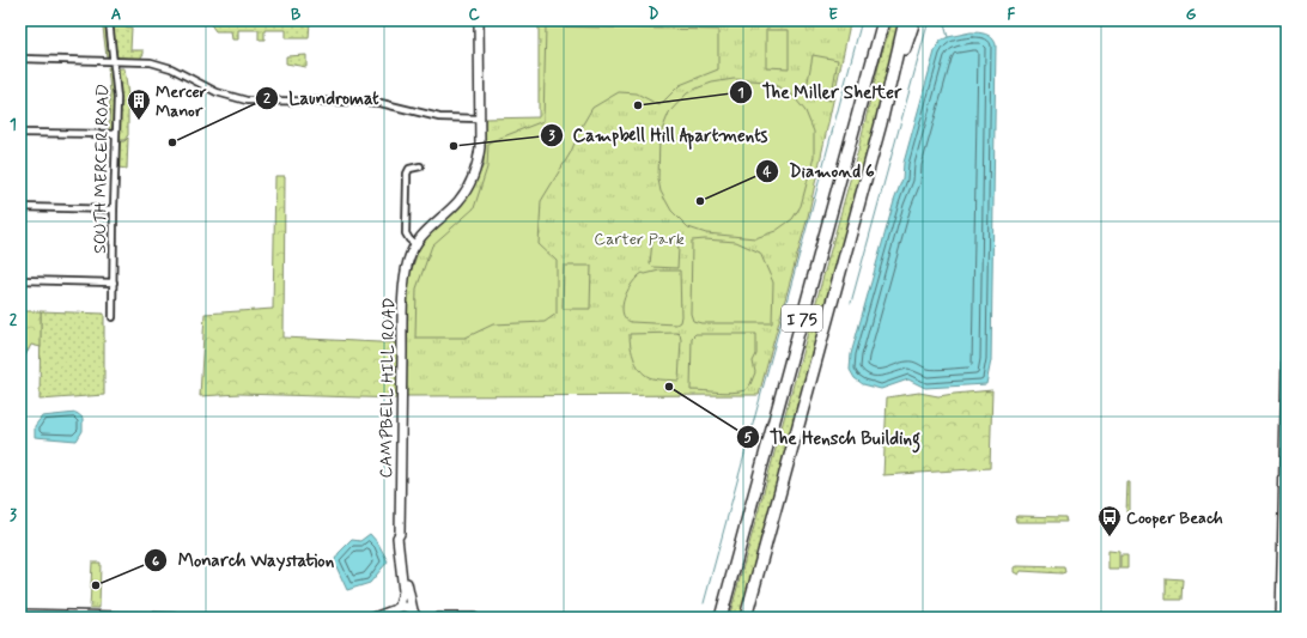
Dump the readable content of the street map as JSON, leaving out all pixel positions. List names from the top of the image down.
{
  "streets": {
    "highway": ["I 75"],
    "main road": ["CAMPBELL HILL ROAD"],
    "street": ["SOUTH MERCER ROAD"]
  },
  "parks": ["Carter Park"],
  "places": {
    "other": [
      "The Miller Shelter",
      "Laundromat",
      "Campbell Hill Apartments",
      "Diamond 6",
      "The Hensch Building",
      "Monarch Waystation"
    ],
    "building": ["Mercer Manor"],
    "bus stop": ["Cooper Beach"]
  },
  "grid": {
    "columns": [
      "A",
      "B",
      "C",
      "D",
      "E",
      "F",
      "G"
    ],
    "rows": ["1", "2", "3"]
  }
}
